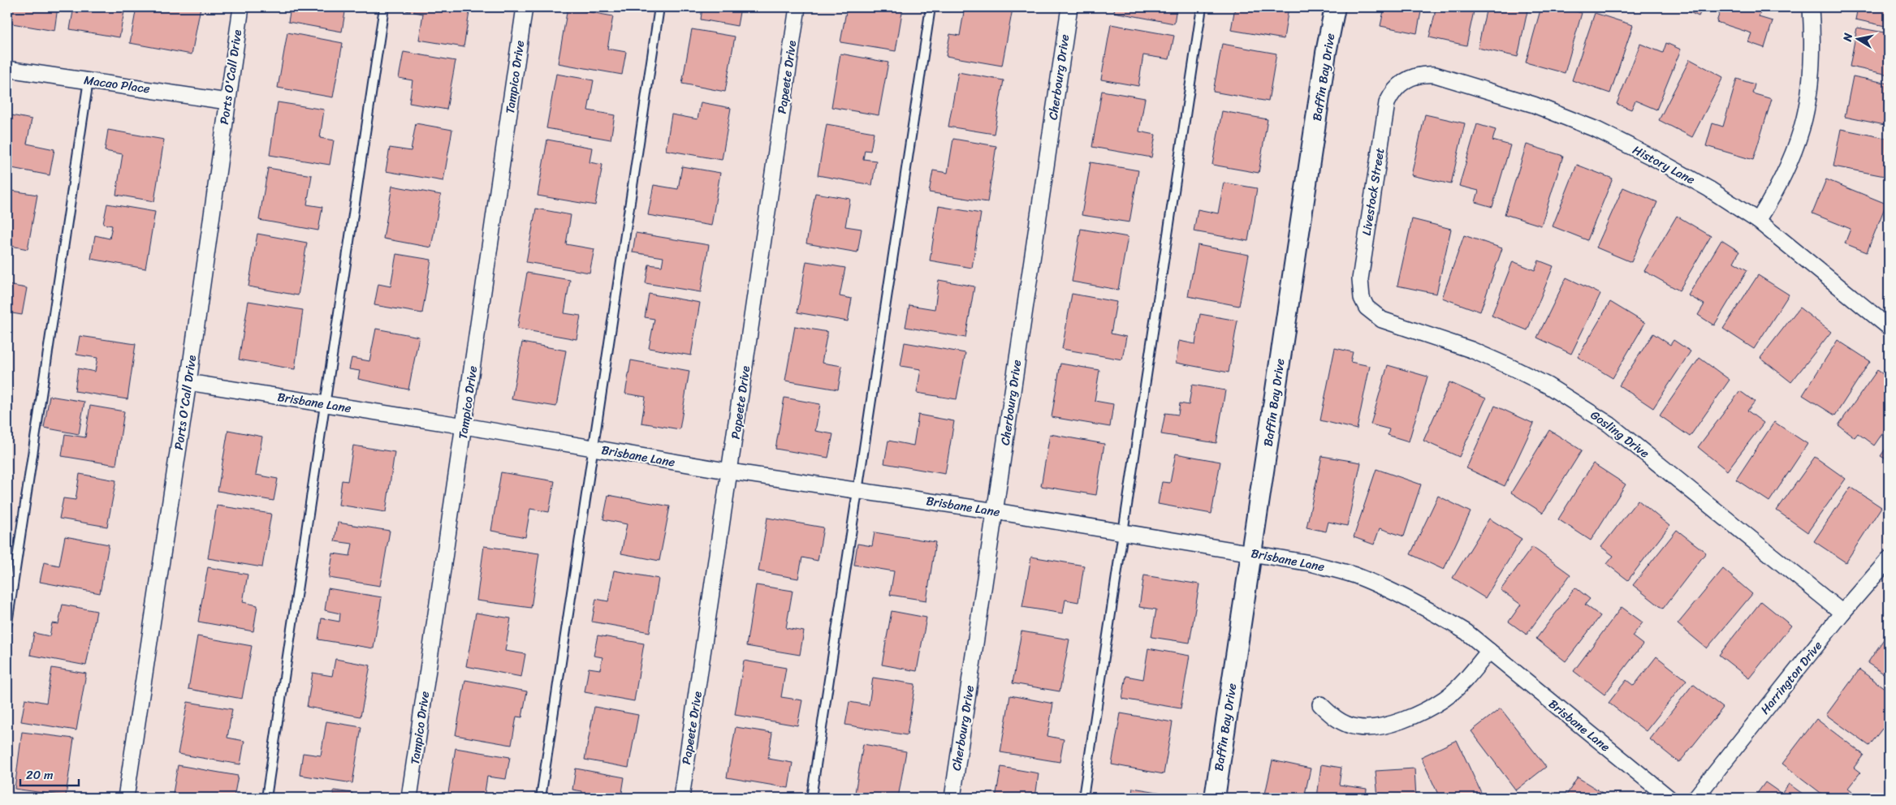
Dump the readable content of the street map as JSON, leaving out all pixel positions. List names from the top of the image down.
{
  "streets": {
    "street": [
      "Ports O'Call Drive",
      "Tampico Drive",
      "Papeete Drive",
      "Cherbourg Drive",
      "Baffin Bay Drive",
      "Macao Place",
      "History Lane",
      "Livestock Street",
      "Brisbane Lane",
      "Gosling Drive",
      "Harrington Drive"
    ]
  },
  "crossings": [
    ["Ports O'Call Drive", "Macao Place"],
    ["Ports O'Call Drive", "Brisbane Lane"],
    ["Tampico Drive", "Brisbane Lane"],
    ["Papeete Drive", "Brisbane Lane"],
    ["Cherbourg Drive", "Brisbane Lane"],
    ["Baffin Bay Drive", "Brisbane Lane"],
    ["History Lane", "Livestock Street"],
    ["Livestock Street", "Gosling Drive"],
    ["Gosling Drive", "Harrington Drive"]
  ],
  "scale_bar": "20 m",
  "north": "left"
}
